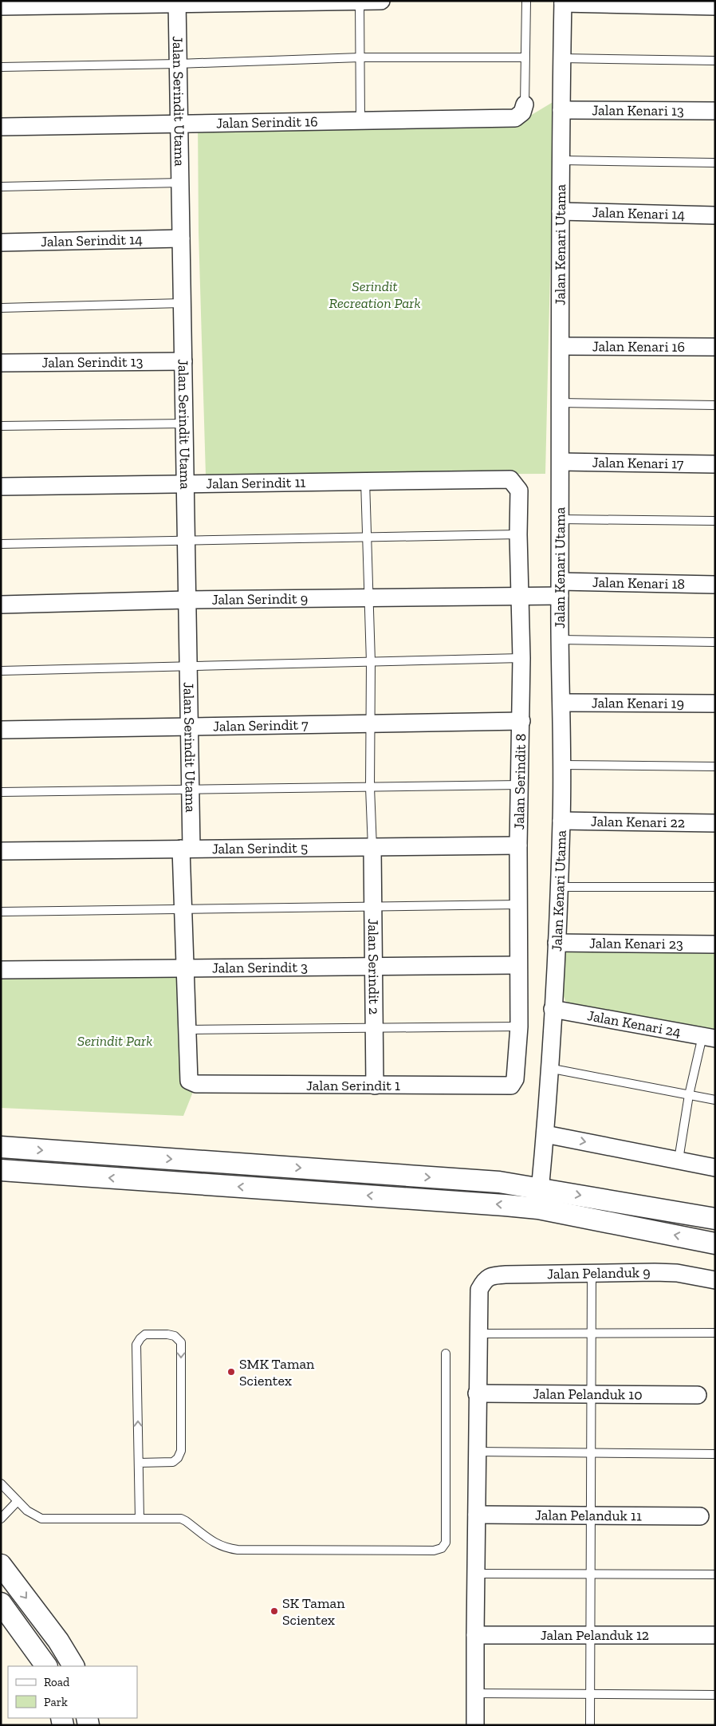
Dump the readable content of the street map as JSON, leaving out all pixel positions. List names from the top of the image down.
{
  "streets": {
    "street": [
      "Jalan Serindit Utama",
      "Jalan Kenari 13",
      "Jalan Serindit 16",
      "Jalan Kenari 14",
      "Jalan Serindit 14",
      "Jalan Kenari Utama",
      "Jalan Kenari 16",
      "Jalan Serindit 13",
      "Jalan Kenari 17",
      "Jalan Serindit 11",
      "Jalan Kenari 18",
      "Jalan Serindit 9",
      "Jalan Kenari 19",
      "Jalan Serindit 7",
      "Jalan Serindit 8",
      "Jalan Kenari 22",
      "Jalan Serindit 5",
      "Jalan Kenari 23",
      "Jalan Serindit 2",
      "Jalan Serindit 3",
      "Jalan Kenari 24",
      "Jalan Serindit 1",
      "Jalan Pelanduk 9",
      "Jalan Pelanduk 10",
      "Jalan Pelanduk 11",
      "Jalan Pelanduk 12"
    ]
  },
  "crossings": [
    ["Jalan Serindit Utama", "Jalan Serindit 16"],
    ["Jalan Serindit Utama", "Jalan Serindit 14"],
    ["Jalan Serindit Utama", "Jalan Serindit 13"],
    ["Jalan Serindit Utama", "Jalan Serindit 11"],
    ["Jalan Serindit Utama", "Jalan Serindit 9"],
    ["Jalan Serindit Utama", "Jalan Serindit 7"],
    ["Jalan Serindit Utama", "Jalan Serindit 5"],
    ["Jalan Serindit Utama", "Jalan Serindit 3"],
    ["Jalan Serindit Utama", "Jalan Serindit 1"],
    ["Jalan Kenari 13", "Jalan Kenari Utama"],
    ["Jalan Kenari 14", "Jalan Kenari Utama"],
    ["Jalan Kenari Utama", "Jalan Kenari 16"],
    ["Jalan Kenari Utama", "Jalan Kenari 17"],
    ["Jalan Kenari Utama", "Jalan Kenari 18"],
    ["Jalan Kenari Utama", "Jalan Kenari 19"],
    ["Jalan Kenari Utama", "Jalan Kenari 22"],
    ["Jalan Kenari Utama", "Jalan Kenari 23"],
    ["Jalan Kenari Utama", "Jalan Kenari 24"],
    ["Jalan Serindit 11", "Jalan Serindit 8"],
    ["Jalan Kenari 18", "Jalan Serindit 9"],
    ["Jalan Kenari 18", "Jalan Serindit 8"],
    ["Jalan Serindit 9", "Jalan Serindit 8"],
    ["Jalan Serindit 7", "Jalan Serindit 8"],
    ["Jalan Serindit 8", "Jalan Serindit 5"],
    ["Jalan Serindit 8", "Jalan Serindit 3"],
    ["Jalan Serindit 8", "Jalan Serindit 1"],
    ["Jalan Serindit 5", "Jalan Serindit 2"],
    ["Jalan Serindit 2", "Jalan Serindit 3"],
    ["Jalan Serindit 2", "Jalan Serindit 1"]
  ],
  "parks": ["Serindit Recreation Park", "Serindit Park"],
  "places": ["SMK Taman Scientex", "SK Taman Scientex"],
  "legend": ["Road", "Park"]
}
